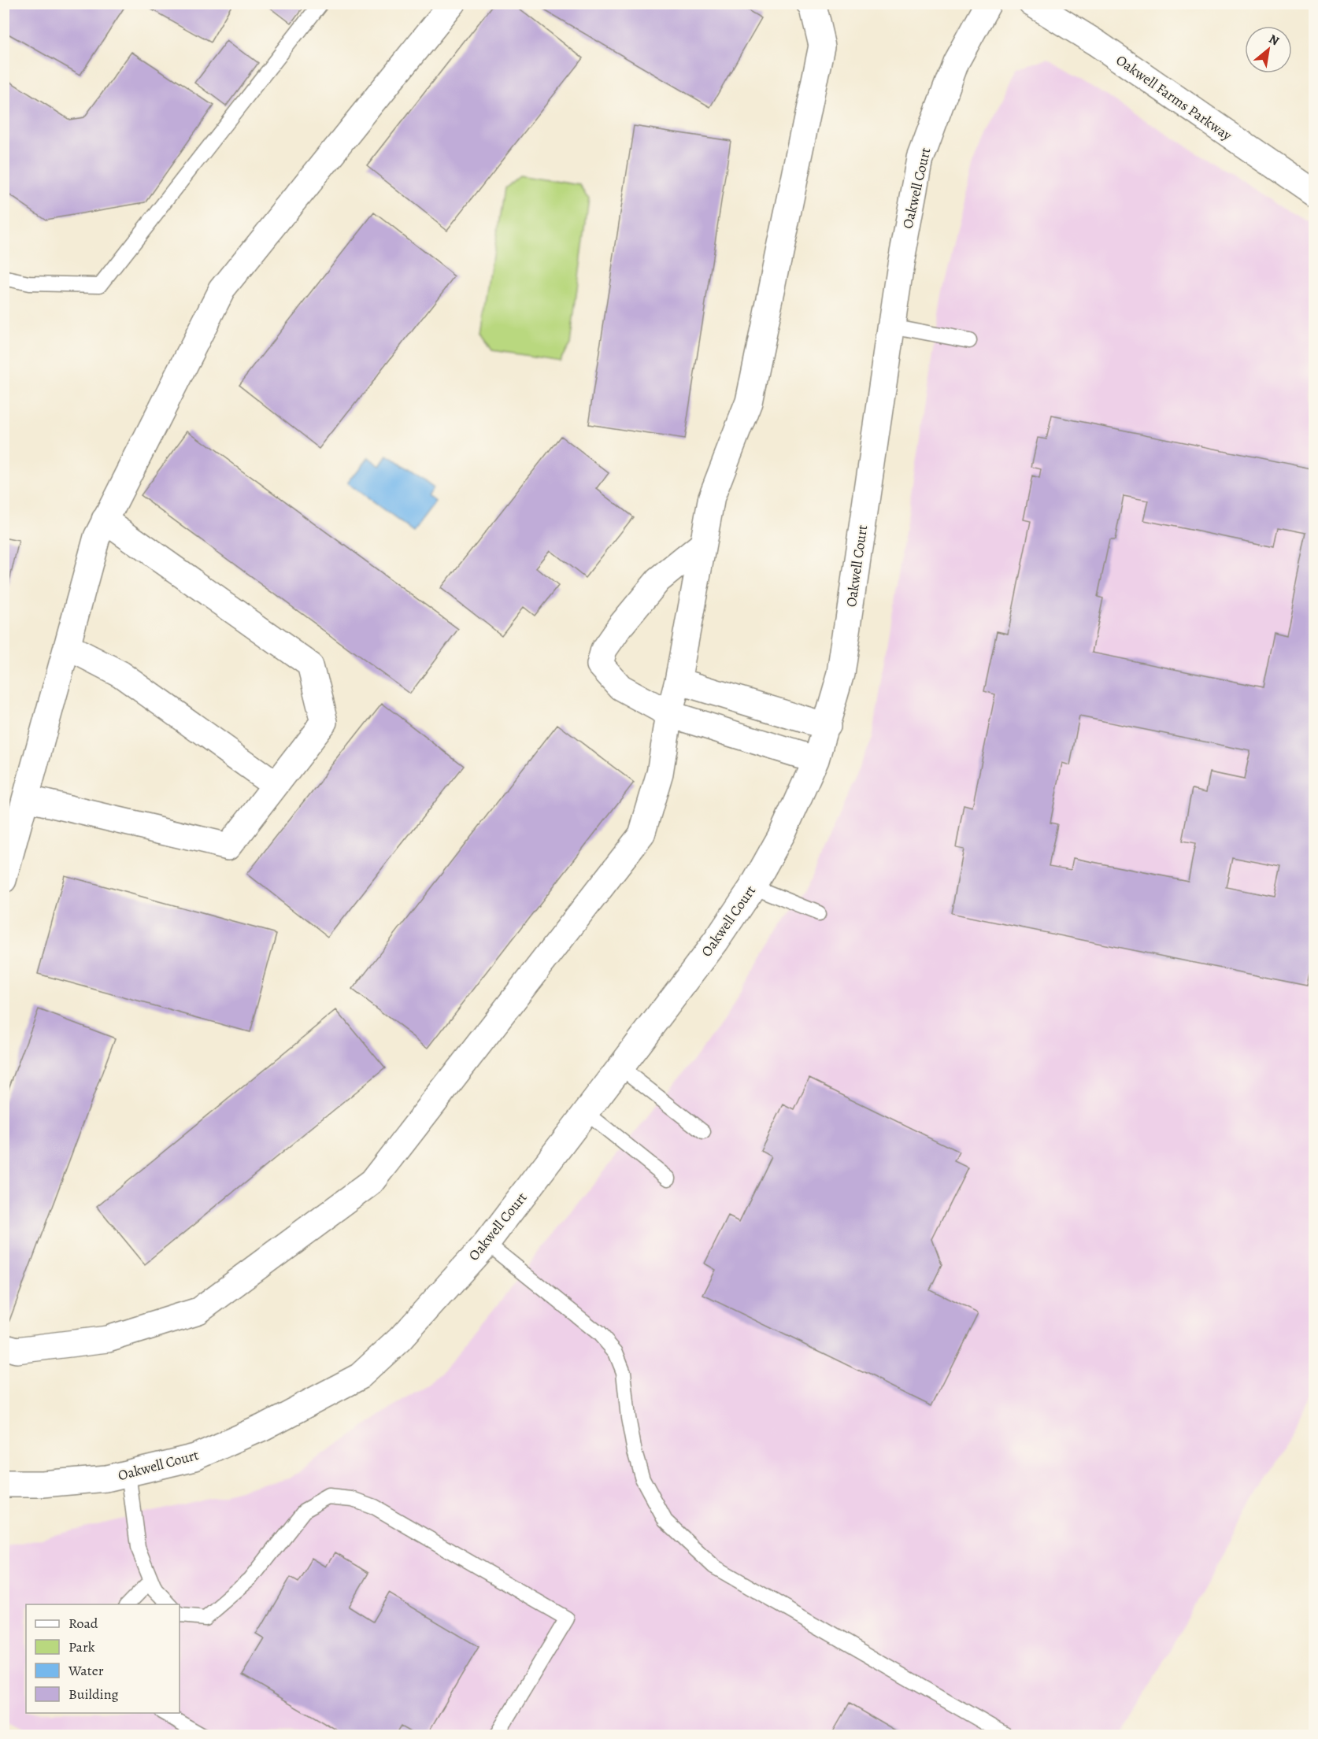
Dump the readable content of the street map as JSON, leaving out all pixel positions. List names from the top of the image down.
{
  "streets": {
    "street": ["Oakwell Farms Parkway", "Oakwell Court"]
  },
  "legend": [
    "Road",
    "Park",
    "Water",
    "Building"
  ],
  "north": "top right"
}
